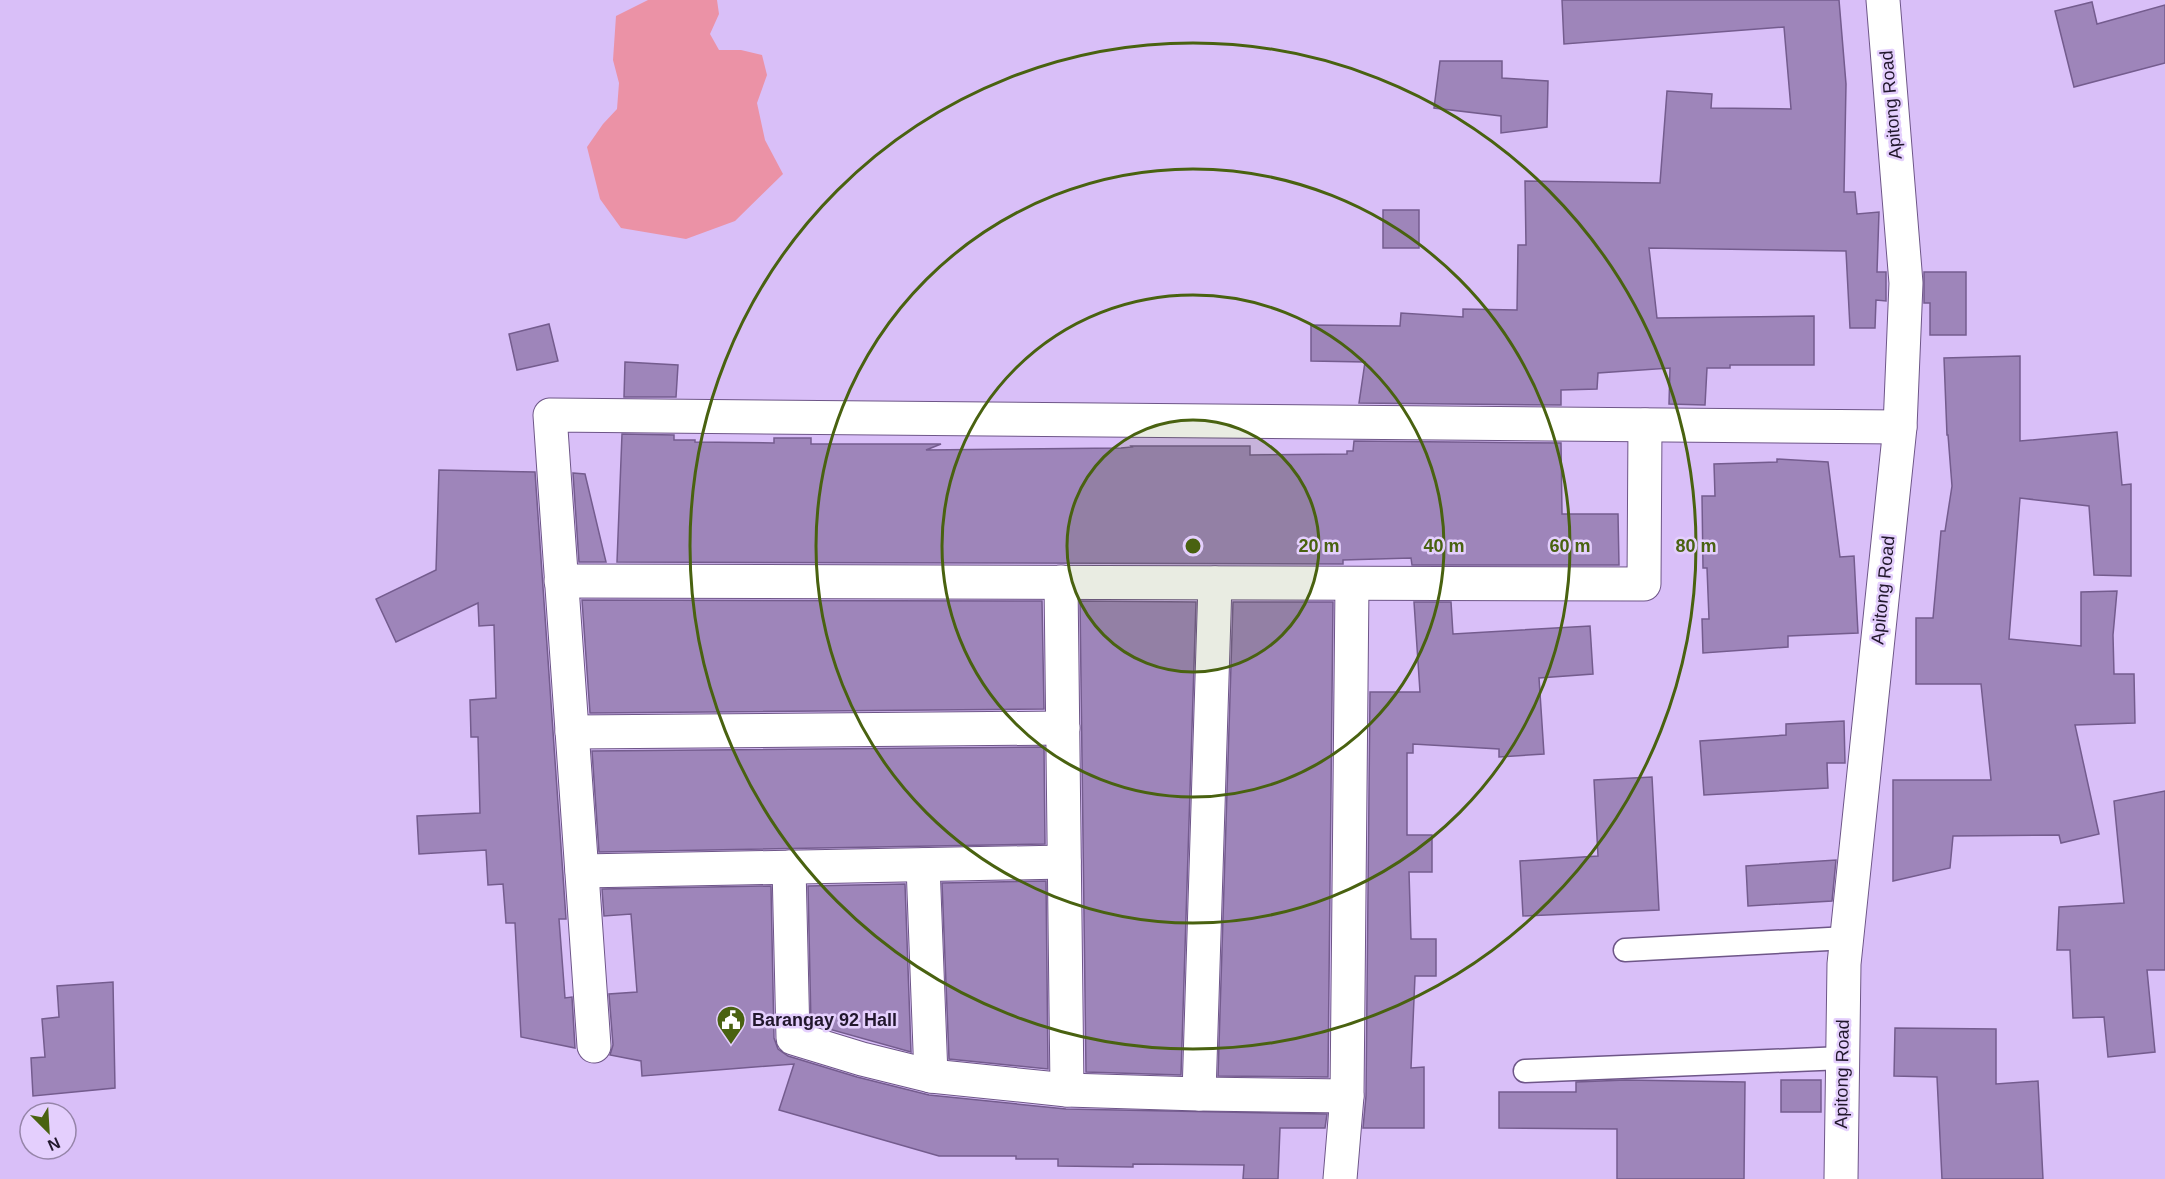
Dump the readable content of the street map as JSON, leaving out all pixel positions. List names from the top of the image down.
{
  "streets": {
    "street": ["Apitong Road"]
  },
  "places": {
    "public building": ["Barangay 92 Hall"]
  },
  "north": "bottom right",
  "rings": [
    "20 m",
    "40 m",
    "60 m",
    "80 m"
  ]
}
